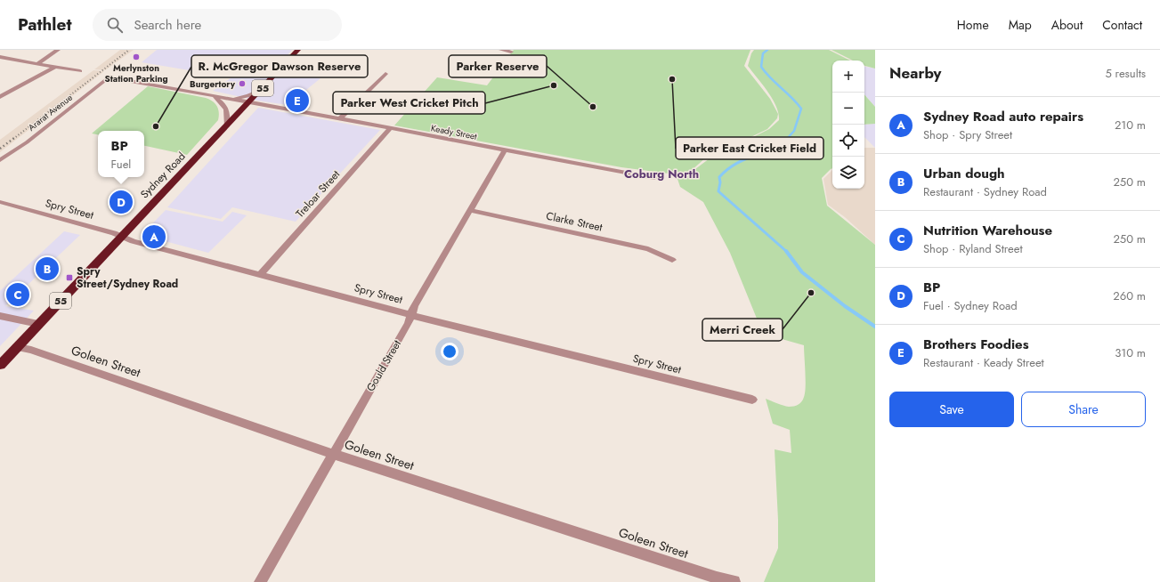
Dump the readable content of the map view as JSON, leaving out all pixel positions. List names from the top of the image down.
{
  "streets": {
    "highway": ["55", "Sydney Road"],
    "street": [
      "Ararat Avenue",
      "Keady Street",
      "Treloar Street",
      "Spry Street",
      "Clarke Street",
      "Goleen Street",
      "Gould Street"
    ]
  },
  "crossings": [
    ["Ararat Avenue", "Keady Street"],
    ["Keady Street", "Sydney Road"],
    ["Keady Street", "Treloar Street"],
    ["Keady Street", "Gould Street"],
    ["Sydney Road", "Spry Street"],
    ["Sydney Road", "Goleen Street"],
    ["Treloar Street", "Spry Street"],
    ["Spry Street", "Gould Street"],
    ["Clarke Street", "Gould Street"],
    ["Goleen Street", "Gould Street"]
  ],
  "districts": ["Coburg North"],
  "places": {
    "other": [
      "Merlynston Station Parking",
      "Parker East Cricket Field",
      "Burgertory",
      "Parker West Cricket Pitch",
      "Parker Reserve",
      "R. McGregor Dawson Reserve",
      "Merri Creek"
    ],
    "transit": ["Spry Street/Sydney Road"]
  },
  "page": {
    "header": "Pathlet",
    "search": "Search here",
    "nav": [
      "Home",
      "Map",
      "About",
      "Contact"
    ],
    "heading": ["Nearby", "5 results"],
    "map_buttons": ["+", "−"],
    "pins": [
      "E",
      "D",
      "A",
      "B",
      "C"
    ],
    "list": [
      {
        "mark": "A",
        "name": "Sydney Road auto repairs",
        "note": "Shop · Spry Street",
        "value": "210 m"
      },
      {
        "mark": "B",
        "name": "Urban dough",
        "note": "Restaurant · Sydney Road",
        "value": "250 m"
      },
      {
        "mark": "C",
        "name": "Nutrition Warehouse",
        "note": "Shop · Ryland Street",
        "value": "250 m"
      },
      {
        "mark": "D",
        "name": "BP",
        "note": "Fuel · Sydney Road",
        "value": "260 m"
      },
      {
        "mark": "E",
        "name": "Brothers Foodies",
        "note": "Restaurant · Keady Street",
        "value": "310 m"
      }
    ],
    "popup": ["BP", "Fuel"],
    "buttons": ["Save", "Share"]
  }
}
